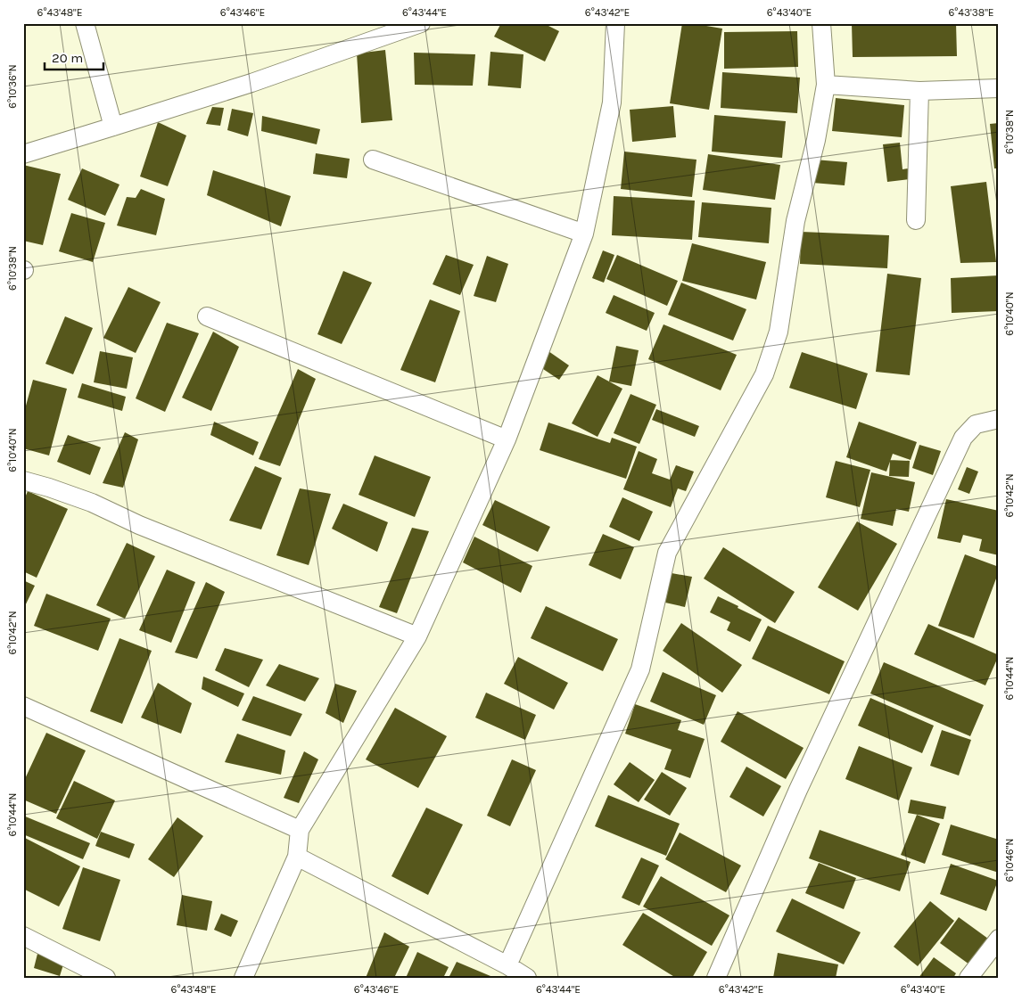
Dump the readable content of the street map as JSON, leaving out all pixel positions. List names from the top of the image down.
{
  "scale_bar": "20 m",
  "coordinates": [
    "6°43'48\"E",
    "6°43'46\"E",
    "6°43'44\"E",
    "6°43'42\"E",
    "6°43'40\"E",
    "6°43'38\"E",
    "6°10'36\"N",
    "6°10'38\"N",
    "6°10'40\"N",
    "6°10'42\"N",
    "6°10'44\"N",
    "6°10'46\"N"
  ]
}
